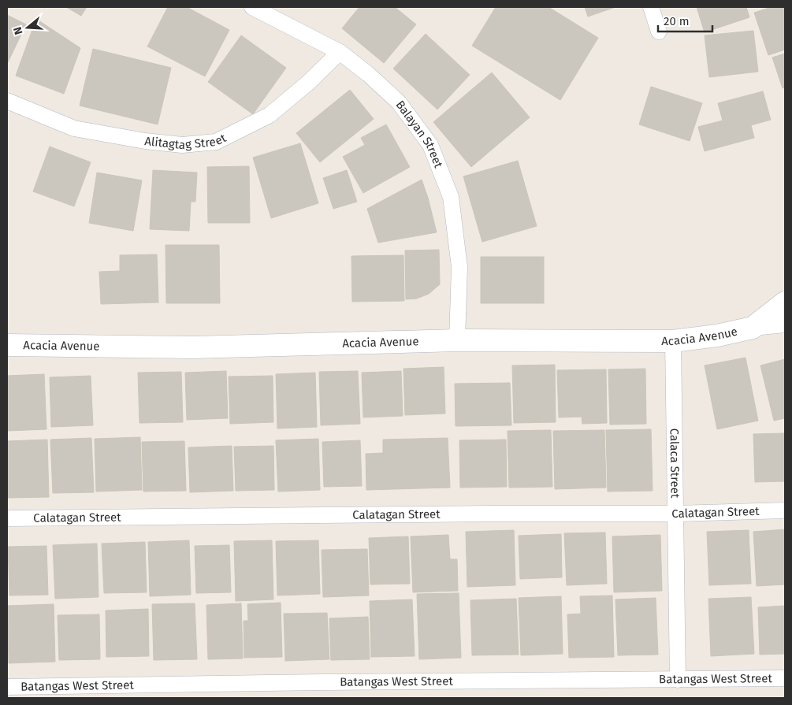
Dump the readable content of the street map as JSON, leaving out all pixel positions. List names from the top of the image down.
{
  "streets": {
    "street": [
      "Balayan Street",
      "Alitagtag Street",
      "Acacia Avenue",
      "Calaca Street",
      "Calatagan Street",
      "Batangas West Street"
    ]
  },
  "crossings": [
    ["Balayan Street", "Alitagtag Street"],
    ["Balayan Street", "Acacia Avenue"],
    ["Acacia Avenue", "Calaca Street"],
    ["Calaca Street", "Calatagan Street"],
    ["Calaca Street", "Batangas West Street"]
  ],
  "scale_bar": "20 m",
  "north": "left"
}
